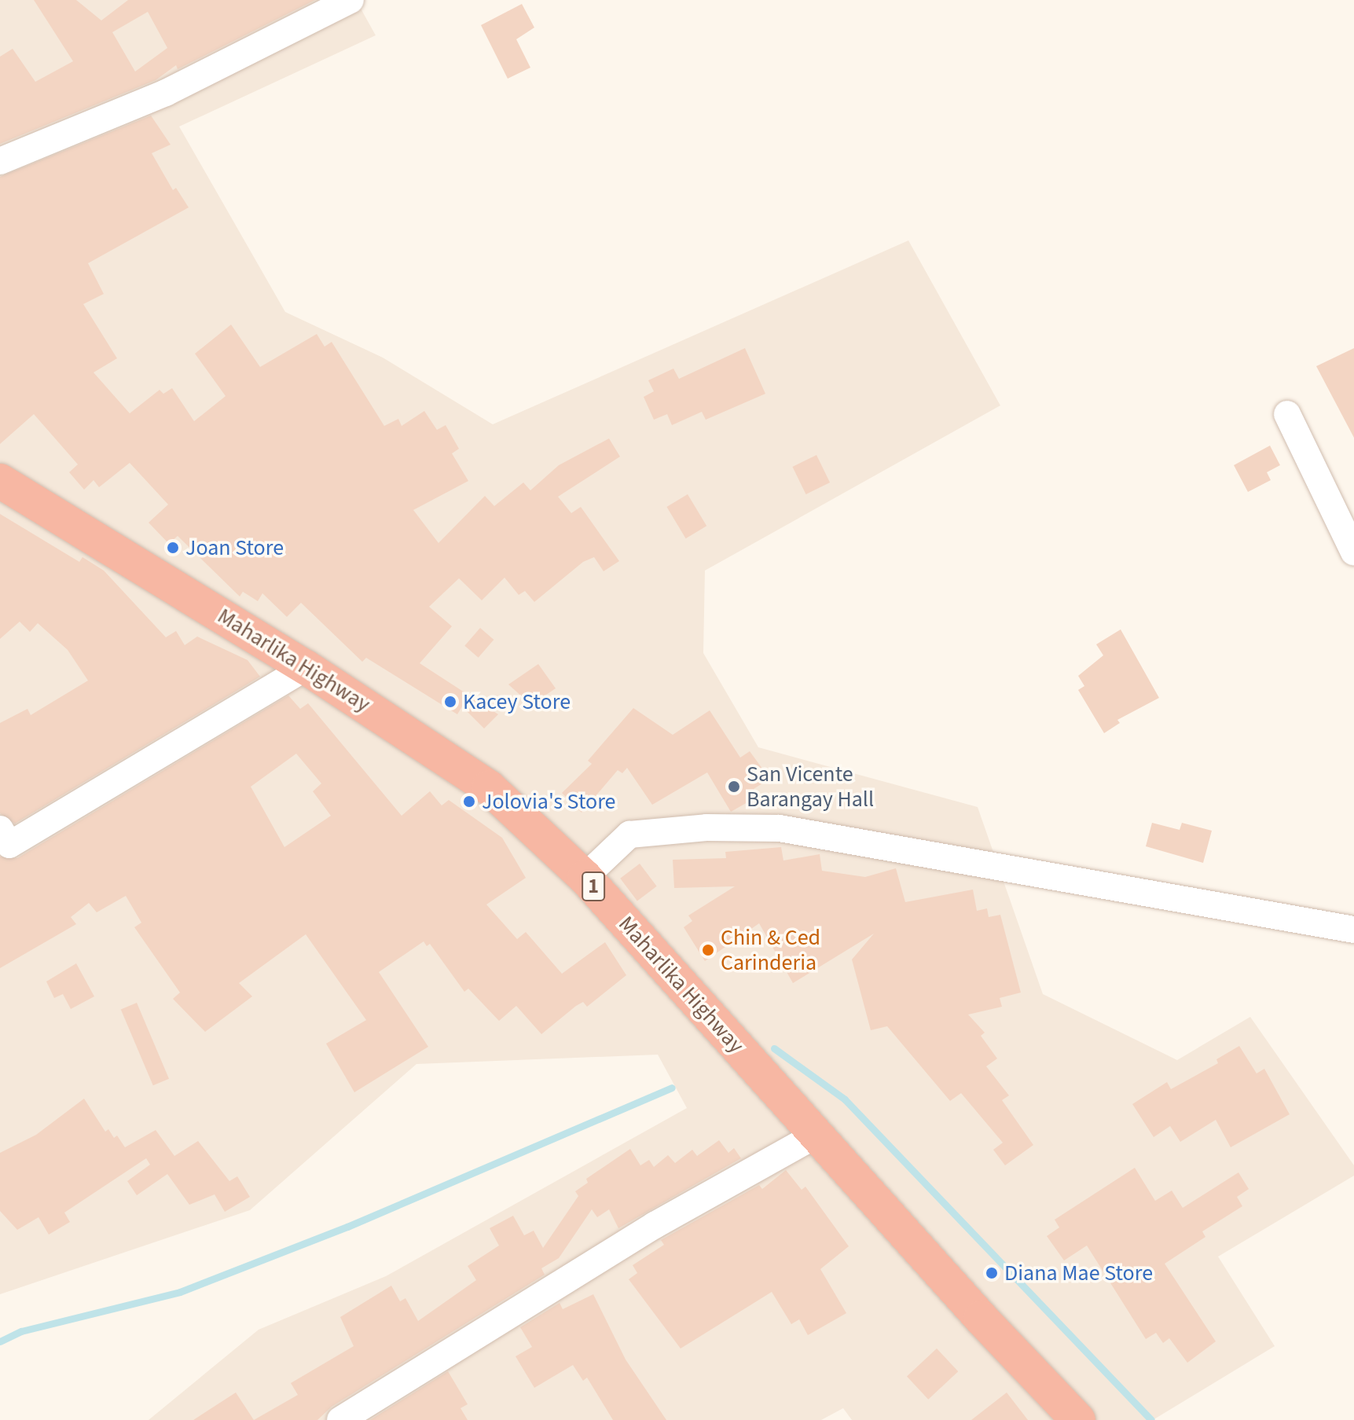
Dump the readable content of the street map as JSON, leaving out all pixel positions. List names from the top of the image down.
{
  "streets": {
    "highway": ["Maharlika Highway", "1"]
  },
  "places": [
    "Joan Store",
    "Kacey Store",
    "San Vicente Barangay Hall",
    "Jolovia's Store",
    "Chin & Ced Carinderia",
    "Diana Mae Store"
  ]
}
